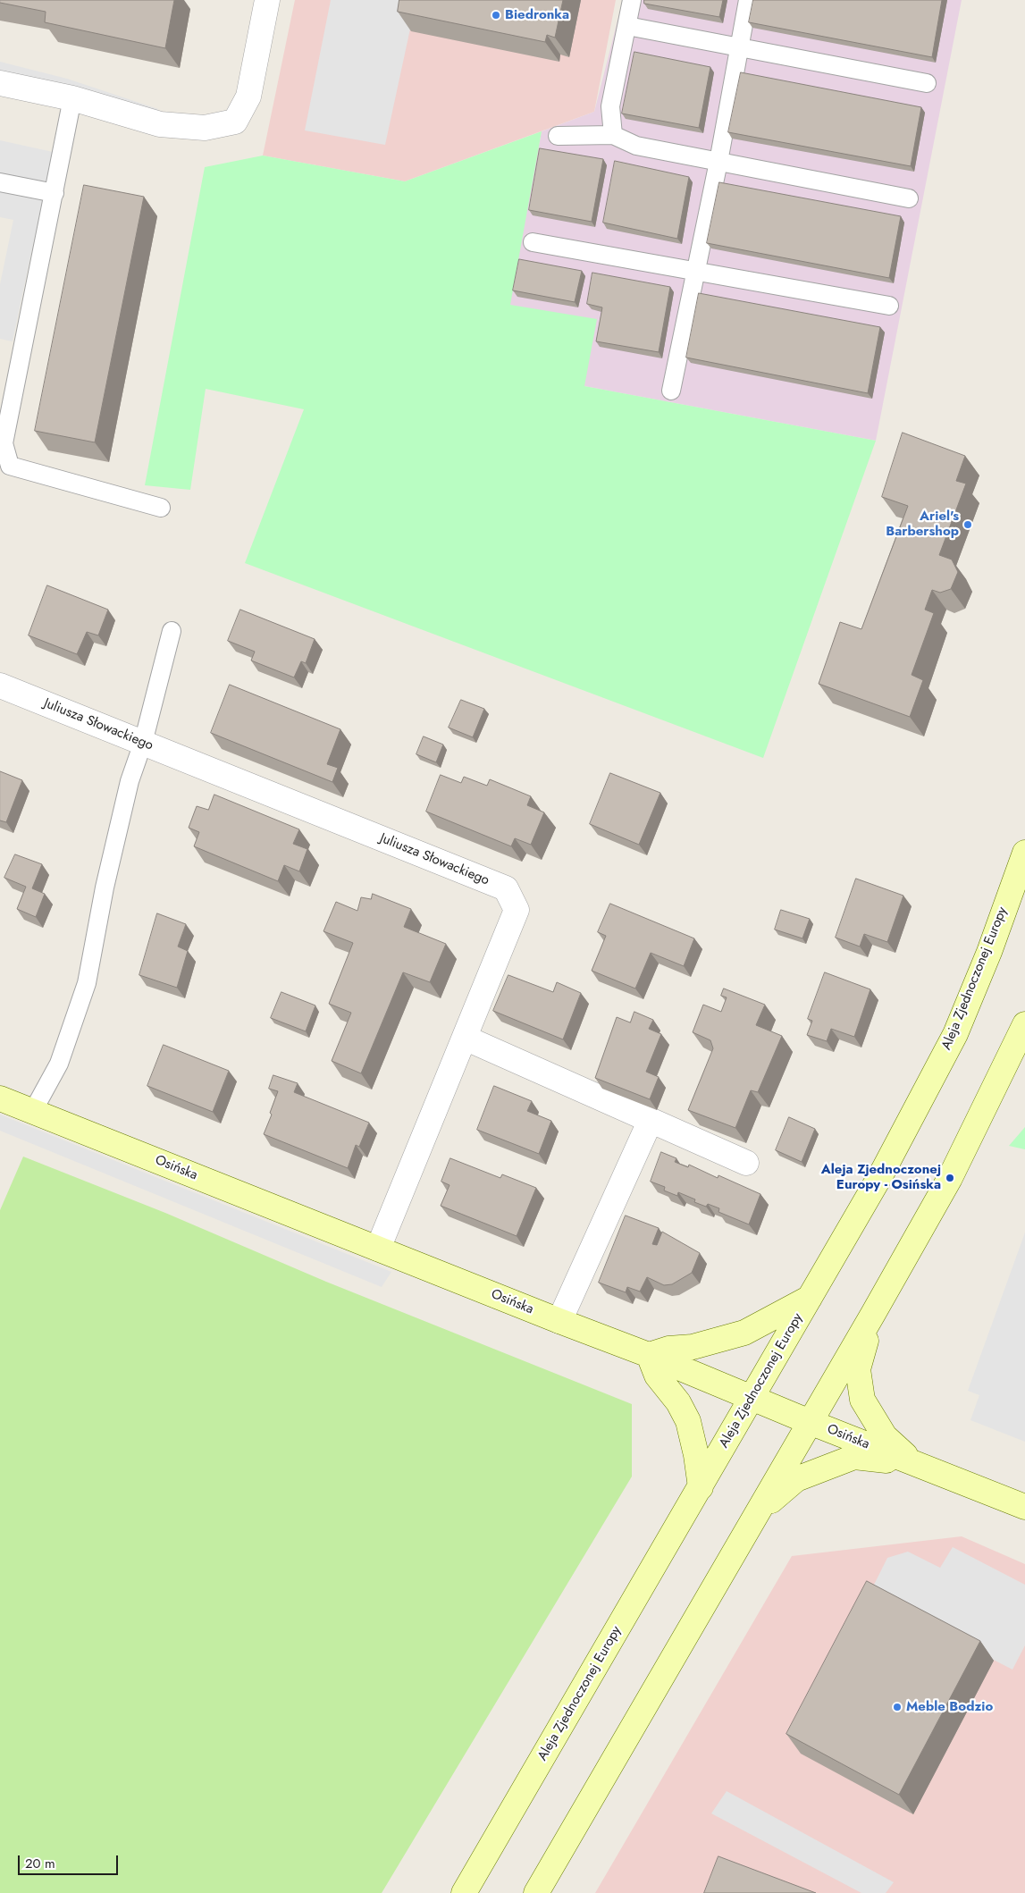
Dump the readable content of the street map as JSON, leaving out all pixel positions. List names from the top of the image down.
{
  "streets": {
    "main road": ["Aleja Zjednoczonej Europy", "Osińska"],
    "street": ["Juliusza Słowackiego"]
  },
  "crossings": [
    ["Juliusza Słowackiego", "Osińska"],
    ["Aleja Zjednoczonej Europy", "Osińska"]
  ],
  "places": [
    "Biedronka",
    "Ariel's Barbershop",
    "Aleja Zjednoczonej Europy - Osińska",
    "Meble Bodzio"
  ],
  "scale_bar": "20 m"
}
